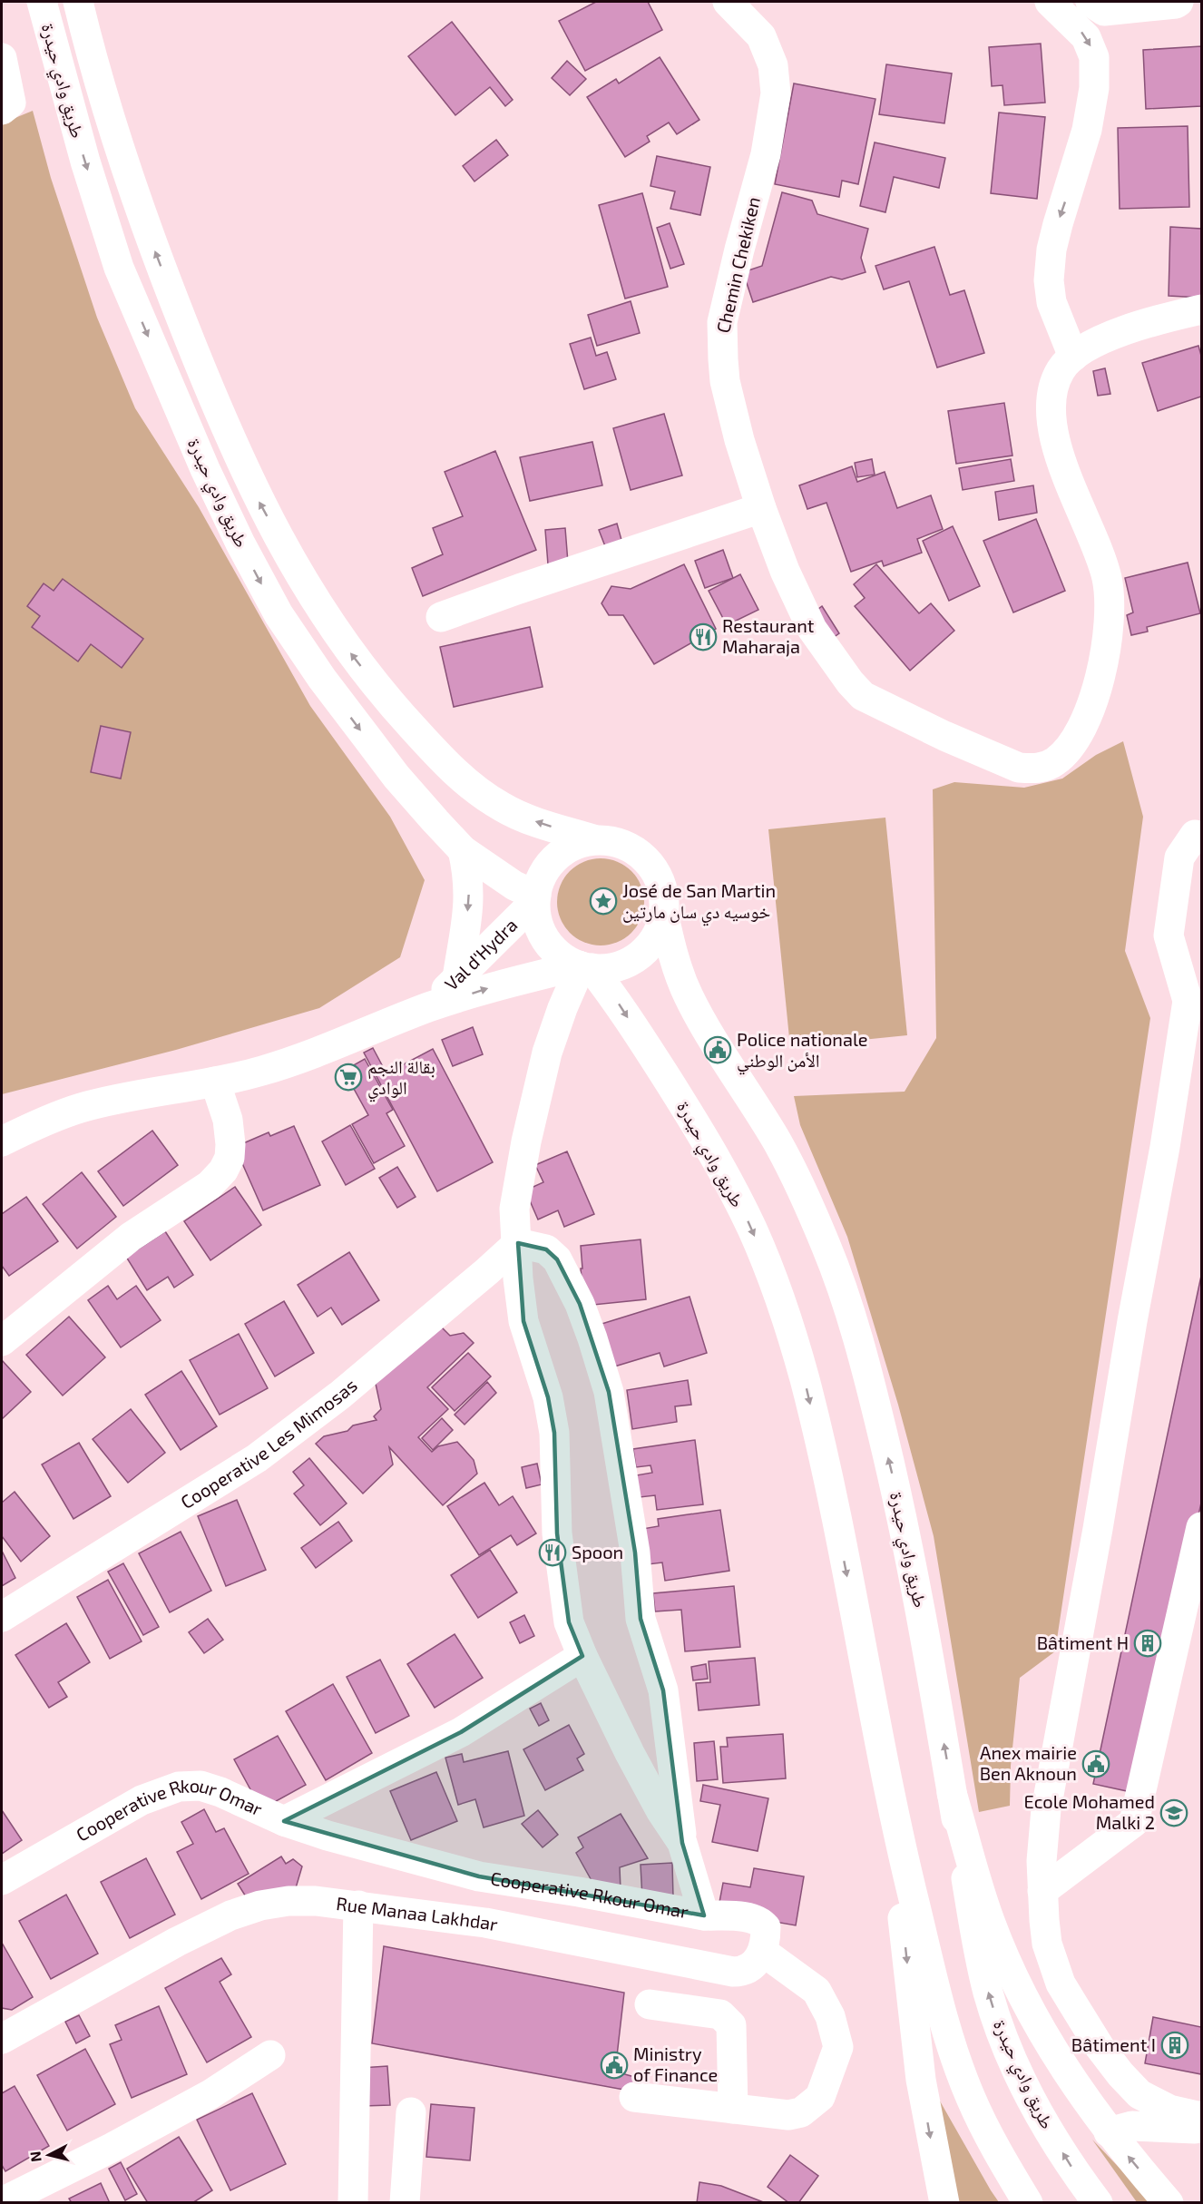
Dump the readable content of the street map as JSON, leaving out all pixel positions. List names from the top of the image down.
{
  "streets": {
    "main road": [
      "طريق وادي حيدرة",
      "Chemin Chekiken",
      "Val d'Hydra",
      "Cooperative Les Mimosas",
      "Cooperative Rkour Omar",
      "Rue Manaa Lakhdar"
    ]
  },
  "crossings": [
    ["طريق وادي حيدرة", "Val d'Hydra"],
    ["طريق وادي حيدرة", "Cooperative Rkour Omar"],
    ["Val d'Hydra", "Cooperative Rkour Omar"],
    ["Cooperative Les Mimosas", "Cooperative Rkour Omar"]
  ],
  "places": {
    "restaurant": ["Restaurant Maharaja", "Spoon"],
    "place": ["José de San Martin خوسيه دي سان مارتين"],
    "public building": ["Police nationale الأمن الوطني", "Anex mairie Ben Aknoun", "Ministry of Finance"],
    "supermarket": ["بقالة النجم الوادي"],
    "building": ["Bâtiment H", "Bâtiment I"],
    "school or university": ["Ecole Mohamed Malki 2"]
  },
  "north": "left"
}
